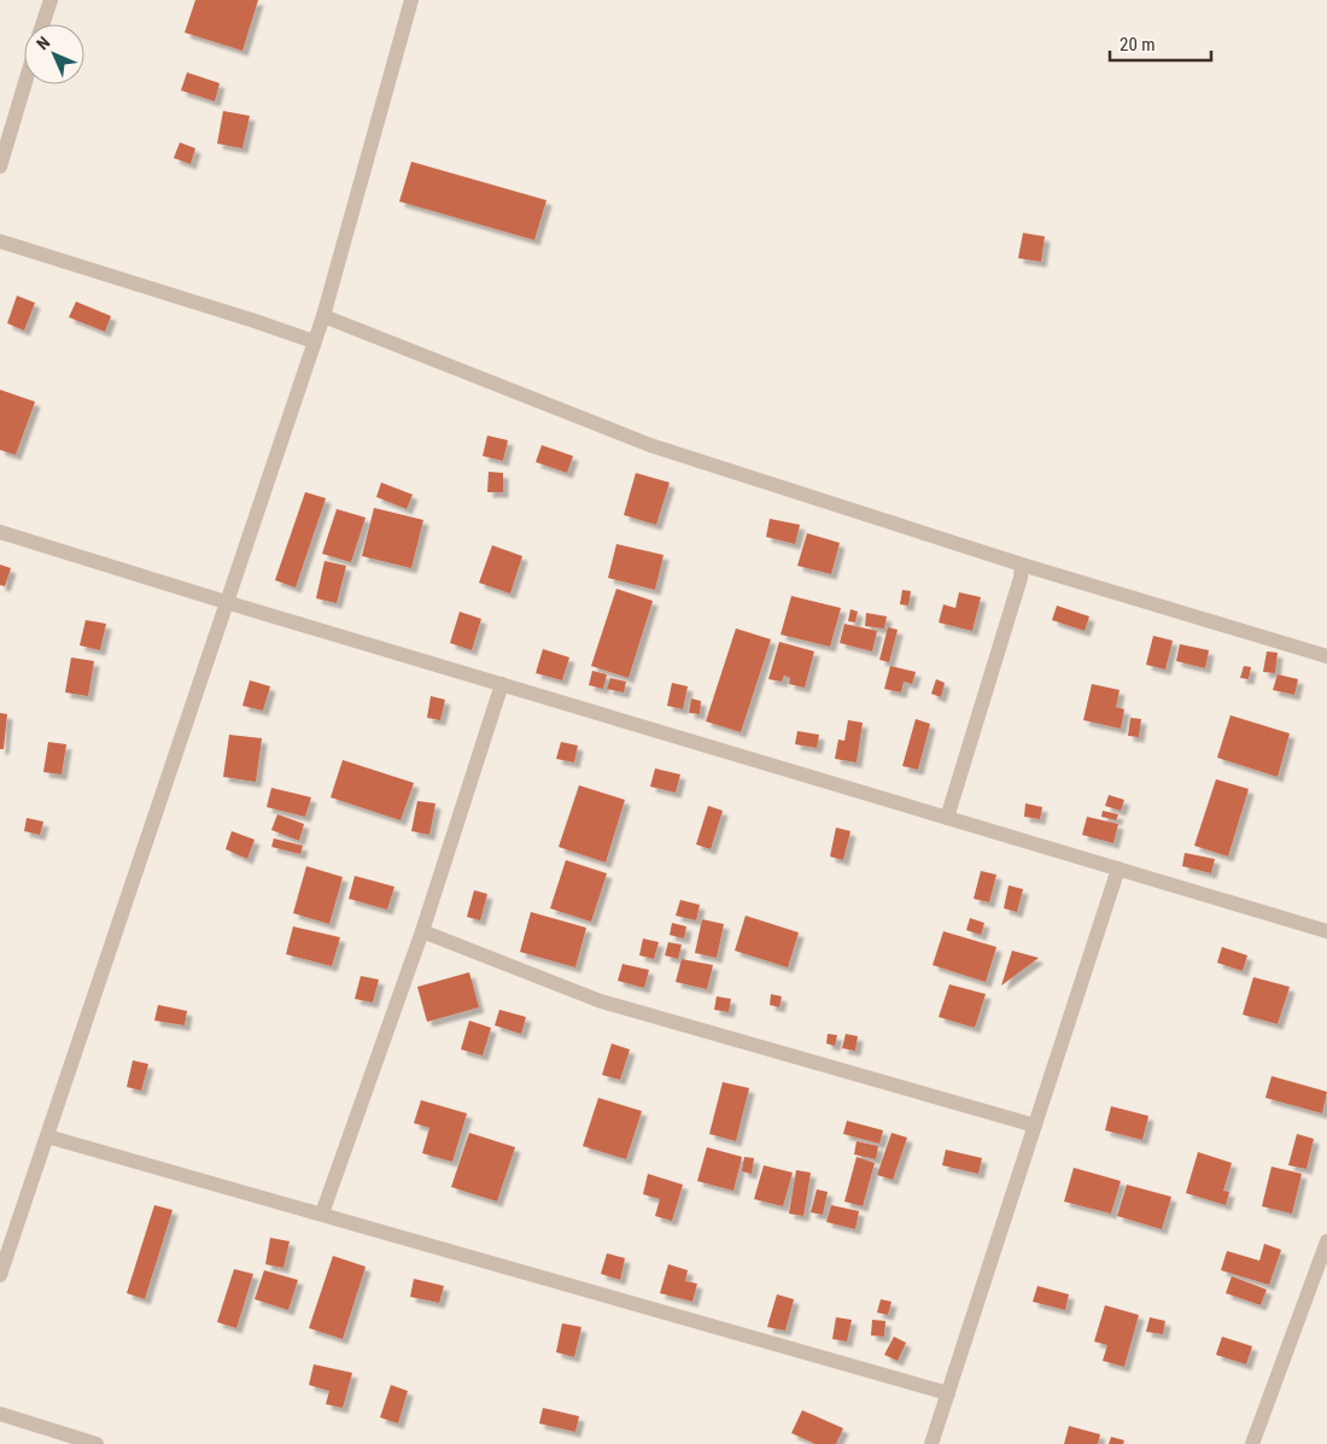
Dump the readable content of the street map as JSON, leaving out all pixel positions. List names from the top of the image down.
{
  "scale_bar": "20 m",
  "north": "top left"
}
